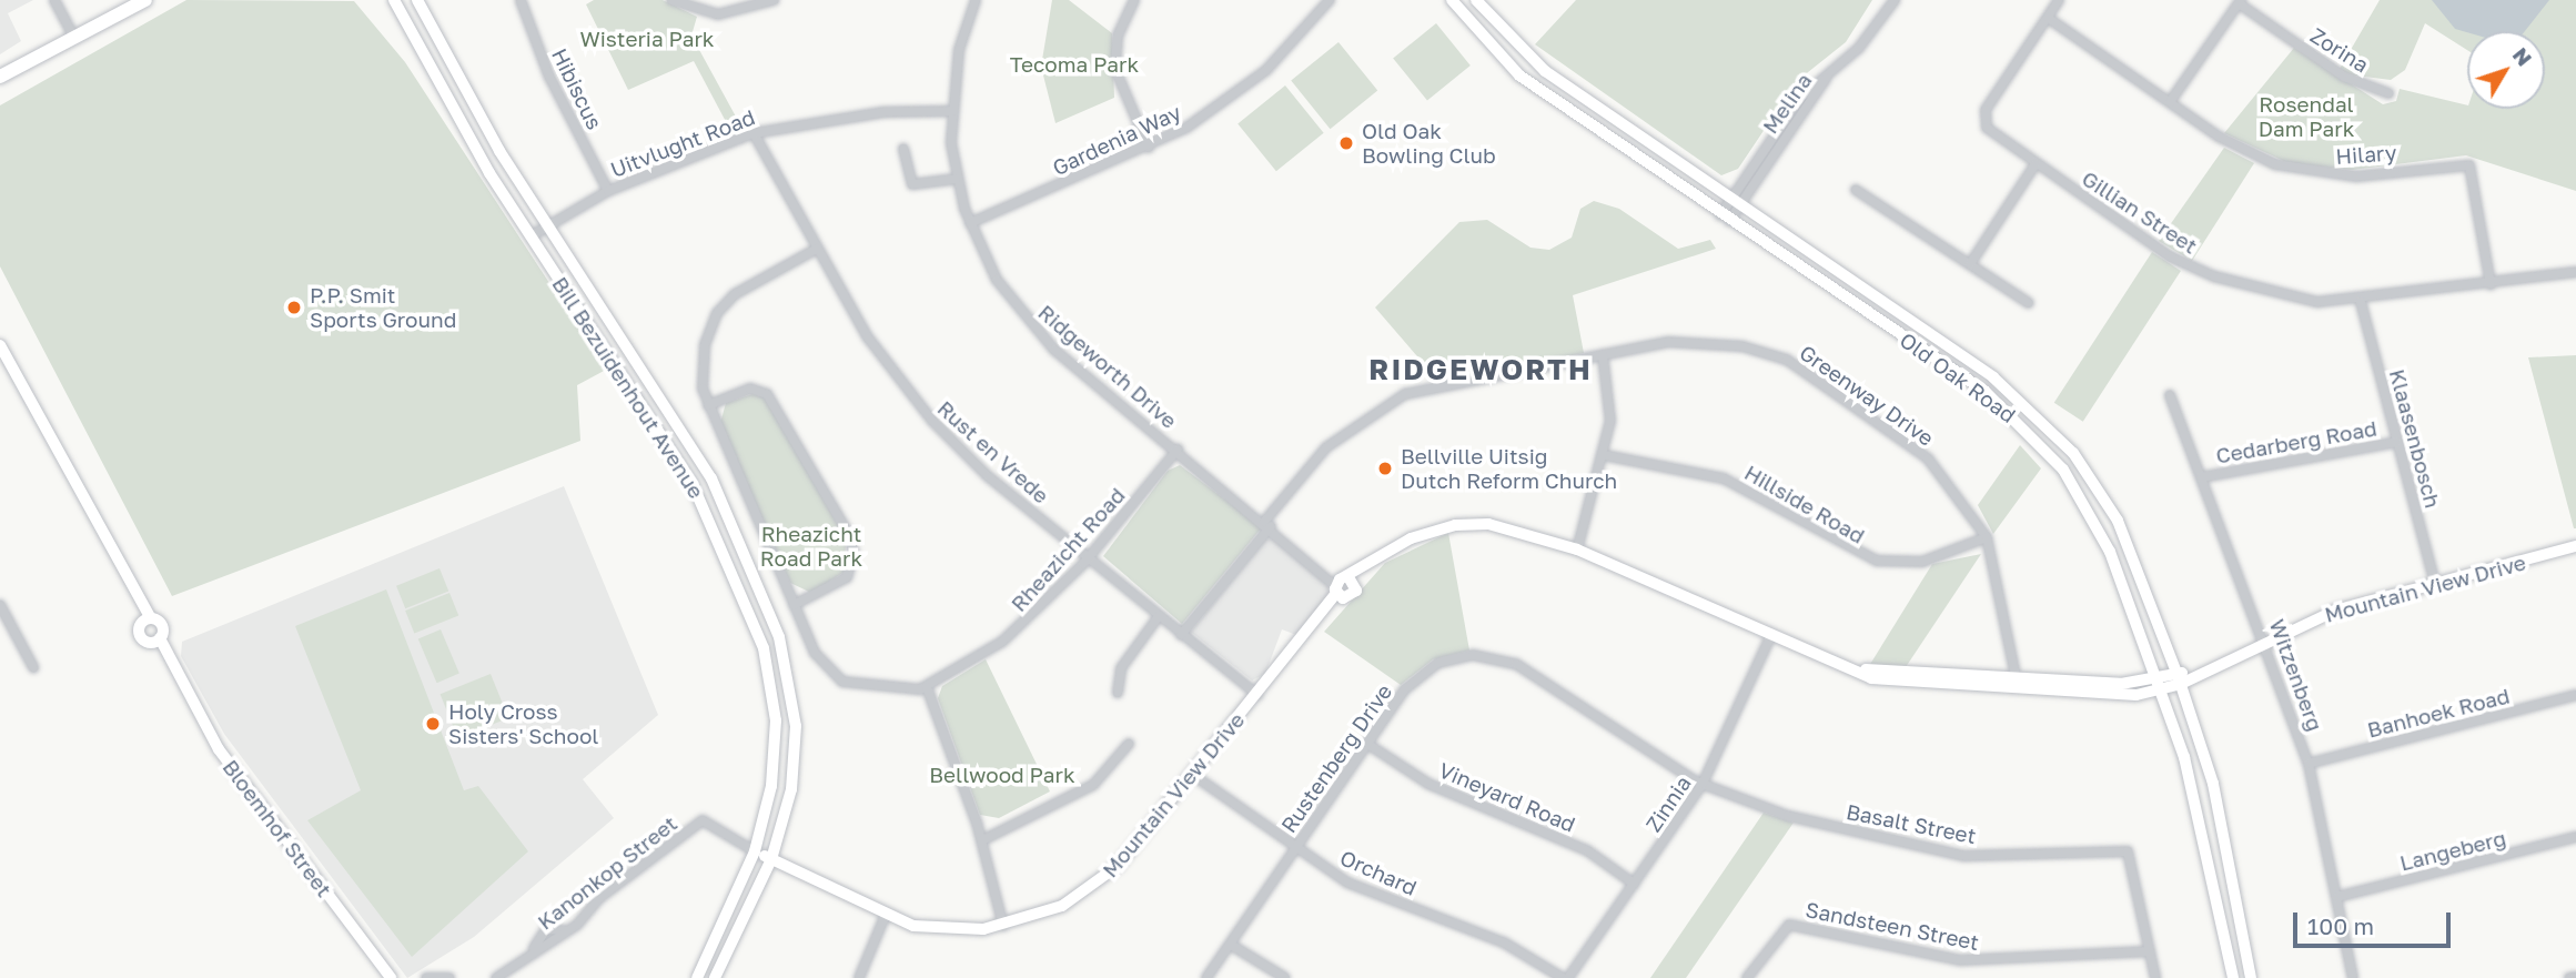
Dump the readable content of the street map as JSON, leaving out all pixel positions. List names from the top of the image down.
{
  "streets": {
    "main road": [
      "Old Oak Road",
      "Bill Bezuidenhout Avenue",
      "Mountain View Drive",
      "Bloemhof Street"
    ],
    "street": [
      "Zorina",
      "Hibiscus",
      "Melina",
      "Gardenia Way",
      "Uitvlught Road",
      "Hilary",
      "Gillian Street",
      "Ridgeworth Drive",
      "Greenway Drive",
      "Klaasenbosch",
      "Cedarberg Road",
      "Rust en Vrede",
      "Hillside Road",
      "Rheazicht Road",
      "Witzenberg",
      "Banhoek Road",
      "Rustenberg Drive",
      "Vineyard Road",
      "Zinnia",
      "Basalt Street",
      "Langeberg",
      "Kanonkop Street",
      "Orchard",
      "Sandsteen Street"
    ]
  },
  "crossings": [
    ["Hibiscus", "Uitvlught Road"],
    ["Melina", "Old Oak Road"],
    ["Gardenia Way", "Ridgeworth Drive"],
    ["Uitvlught Road", "Ridgeworth Drive"],
    ["Uitvlught Road", "Bill Bezuidenhout Avenue"],
    ["Uitvlught Road", "Rust en Vrede"],
    ["Hilary", "Gillian Street"],
    ["Gillian Street", "Klaasenbosch"],
    ["Ridgeworth Drive", "Greenway Drive"],
    ["Ridgeworth Drive", "Rheazicht Road"],
    ["Ridgeworth Drive", "Mountain View Drive"],
    ["Old Oak Road", "Mountain View Drive"],
    ["Bill Bezuidenhout Avenue", "Mountain View Drive"],
    ["Bill Bezuidenhout Avenue", "Kanonkop Street"],
    ["Greenway Drive", "Rust en Vrede"],
    ["Greenway Drive", "Hillside Road"],
    ["Greenway Drive", "Mountain View Drive"],
    ["Klaasenbosch", "Cedarberg Road"],
    ["Klaasenbosch", "Mountain View Drive"],
    ["Cedarberg Road", "Witzenberg"],
    ["Rust en Vrede", "Rheazicht Road"],
    ["Rust en Vrede", "Mountain View Drive"],
    ["Mountain View Drive", "Witzenberg"],
    ["Mountain View Drive", "Zinnia"],
    ["Mountain View Drive", "Kanonkop Street"],
    ["Mountain View Drive", "Orchard"],
    ["Witzenberg", "Banhoek Road"],
    ["Witzenberg", "Langeberg"],
    ["Rustenberg Drive", "Vineyard Road"],
    ["Rustenberg Drive", "Zinnia"],
    ["Rustenberg Drive", "Basalt Street"],
    ["Rustenberg Drive", "Orchard"],
    ["Vineyard Road", "Zinnia"],
    ["Zinnia", "Basalt Street"],
    ["Zinnia", "Orchard"],
    ["Basalt Street", "Sandsteen Street"]
  ],
  "districts": ["RIDGEWORTH"],
  "parks": [
    "Wisteria Park",
    "Tecoma Park",
    "Rosendal Dam Park",
    "Rheazicht Road Park",
    "Bellwood Park"
  ],
  "places": [
    "Old Oak Bowling Club",
    "P.P. Smit Sports Ground",
    "Bellville Uitsig Dutch Reform Church",
    "Holy Cross Sisters' School"
  ],
  "scale_bar": "100 m",
  "north": "top right"
}
